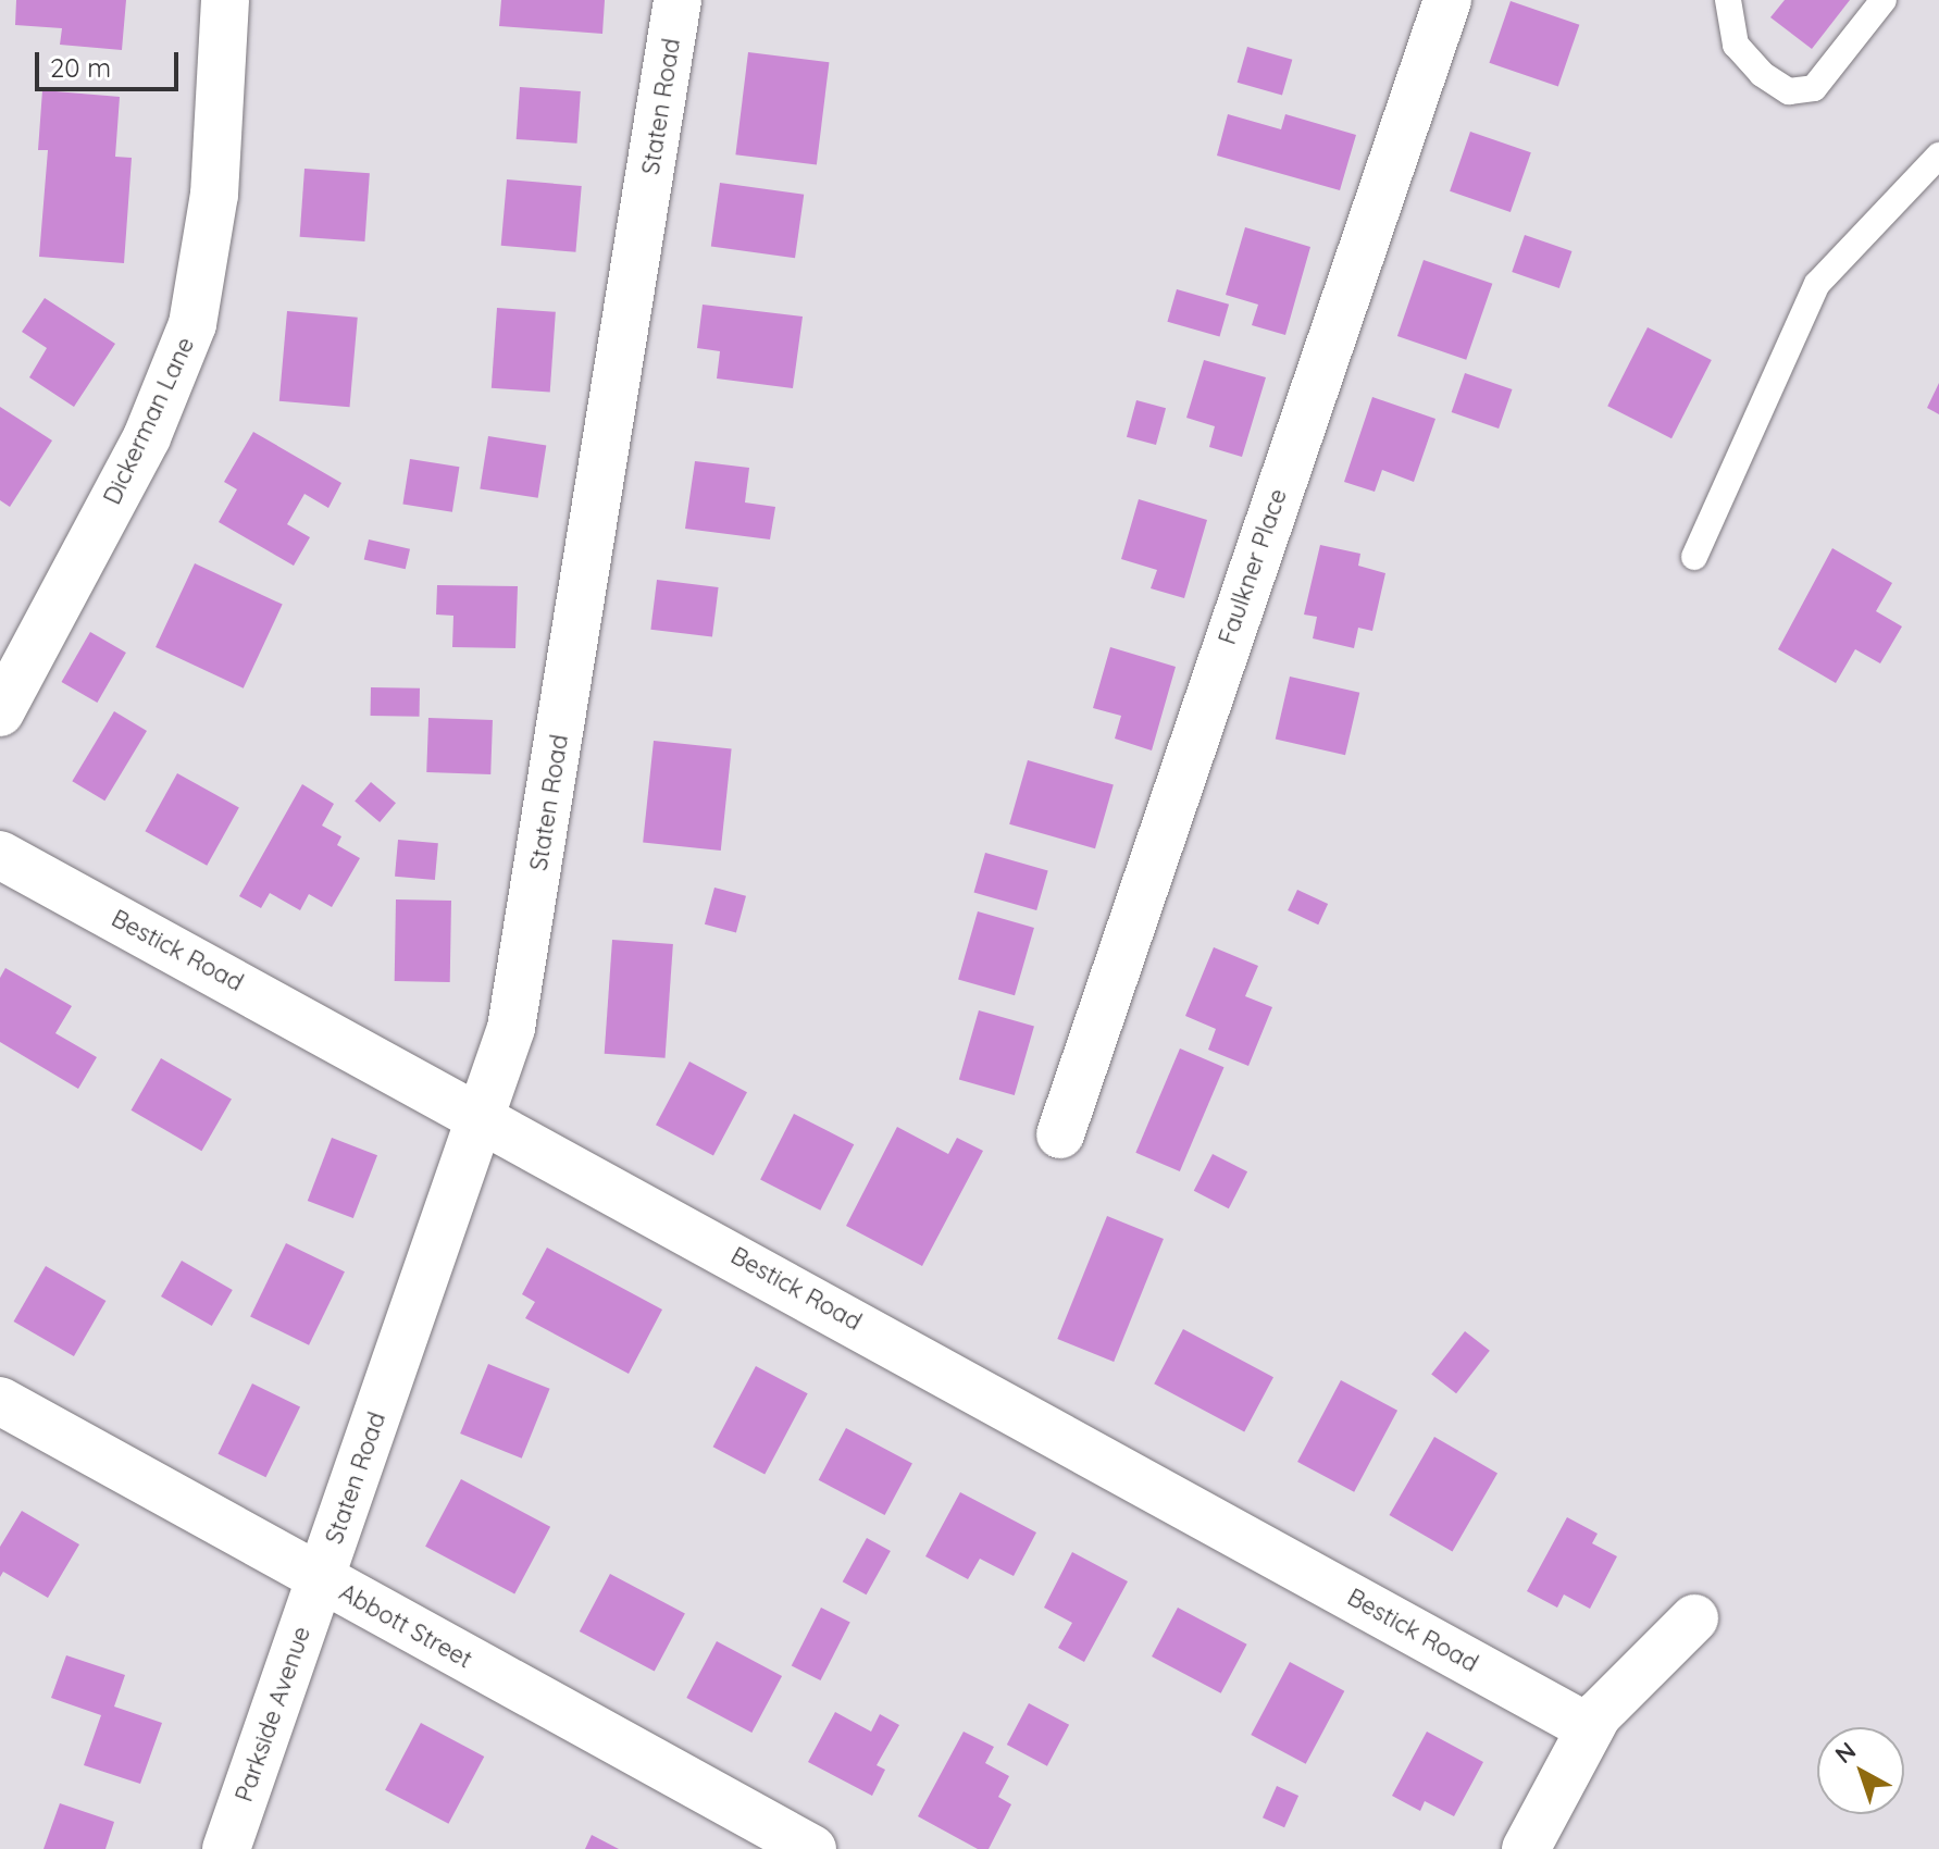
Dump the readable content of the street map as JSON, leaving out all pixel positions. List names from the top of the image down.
{
  "streets": {
    "street": [
      "Staten Road",
      "Dickerman Lane",
      "Faulkner Place",
      "Bestick Road",
      "Abbott Street",
      "Parkside Avenue"
    ]
  },
  "crossings": [
    ["Staten Road", "Bestick Road"],
    ["Staten Road", "Abbott Street"],
    ["Staten Road", "Parkside Avenue"],
    ["Abbott Street", "Parkside Avenue"]
  ],
  "scale_bar": "20 m",
  "north": "top left"
}
